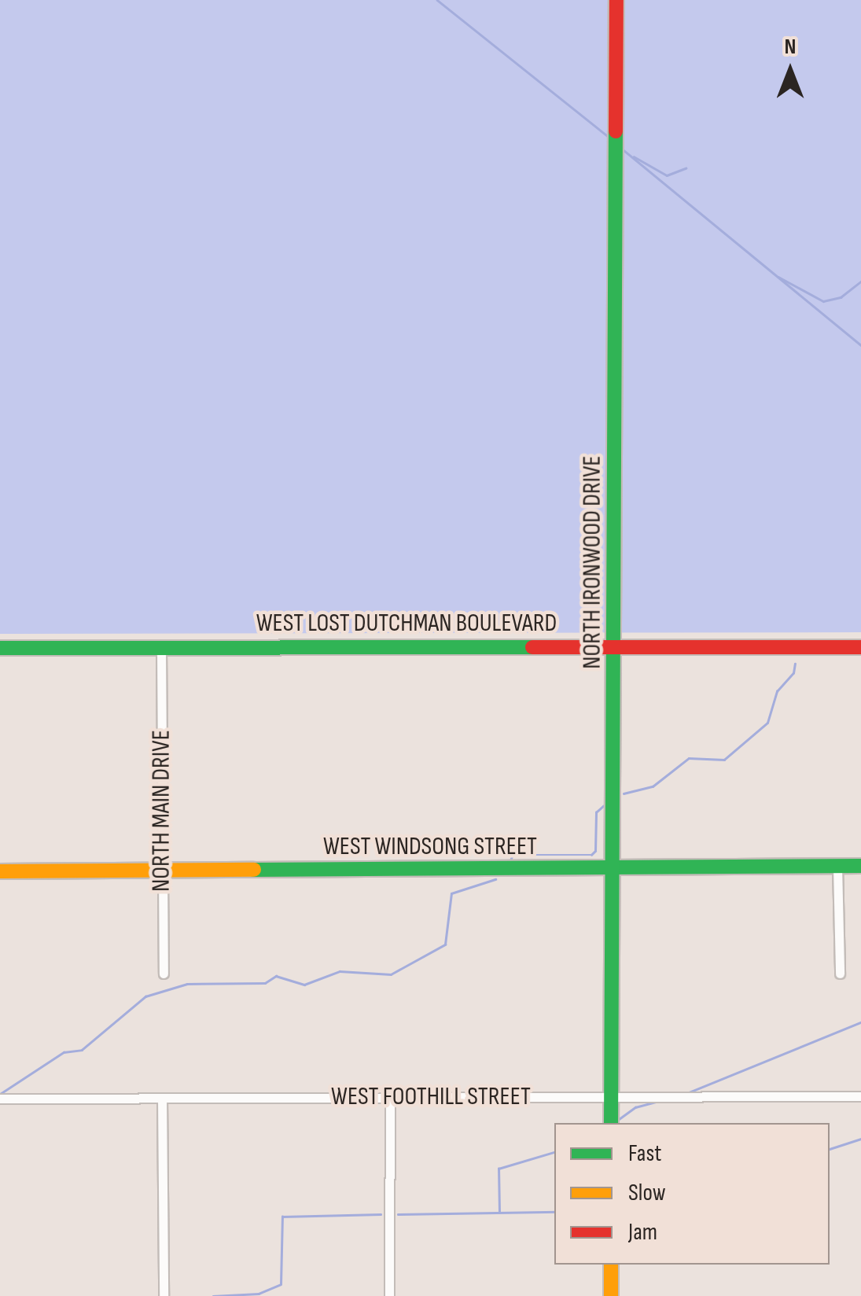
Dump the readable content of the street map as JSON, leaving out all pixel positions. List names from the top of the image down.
{
  "streets": {
    "street": [
      "NORTH IRONWOOD DRIVE",
      "WEST LOST DUTCHMAN BOULEVARD",
      "NORTH MAIN DRIVE",
      "WEST WINDSONG STREET",
      "WEST FOOTHILL STREET"
    ]
  },
  "crossings": [
    ["NORTH IRONWOOD DRIVE", "WEST LOST DUTCHMAN BOULEVARD"],
    ["NORTH IRONWOOD DRIVE", "WEST WINDSONG STREET"],
    ["NORTH IRONWOOD DRIVE", "WEST FOOTHILL STREET"],
    ["WEST LOST DUTCHMAN BOULEVARD", "NORTH MAIN DRIVE"],
    ["NORTH MAIN DRIVE", "WEST WINDSONG STREET"]
  ],
  "legend": ["Fast", "Slow", "Jam"],
  "north": "top"
}
